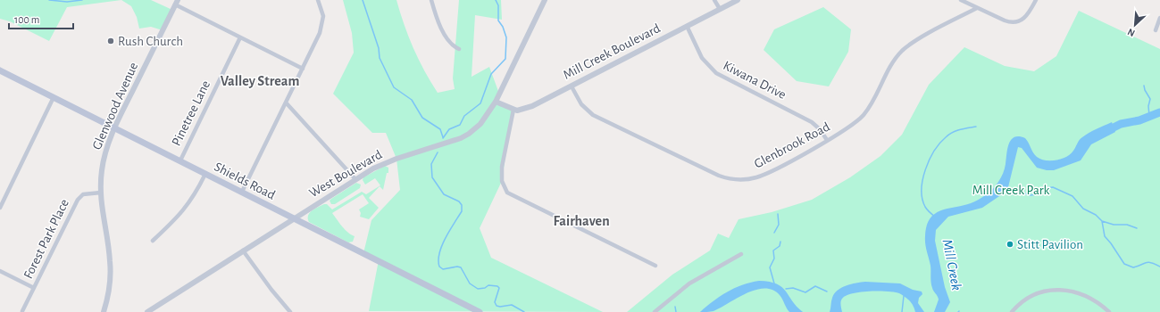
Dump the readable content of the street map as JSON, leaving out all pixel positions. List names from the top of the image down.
{
  "streets": {
    "main road": ["Shields Road"],
    "street": [
      "Mill Creek Boulevard",
      "Kiwana Drive",
      "Glenwood Avenue",
      "Pinetree Lane",
      "Glenbrook Road",
      "West Boulevard",
      "Forest Park Place"
    ]
  },
  "crossings": [
    ["Mill Creek Boulevard", "Kiwana Drive"],
    ["Mill Creek Boulevard", "Glenbrook Road"],
    ["Kiwana Drive", "Glenbrook Road"],
    ["Glenwood Avenue", "Shields Road"],
    ["Glenwood Avenue", "Forest Park Place"],
    ["Pinetree Lane", "Shields Road"],
    ["West Boulevard", "Shields Road"]
  ],
  "districts": ["Valley Stream", "Fairhaven"],
  "water": ["Mill Creek"],
  "parks": ["Mill Creek Park"],
  "places": ["Rush Church", "Stitt Pavilion"],
  "scale_bar": "100 m",
  "north": "bottom left"
}
